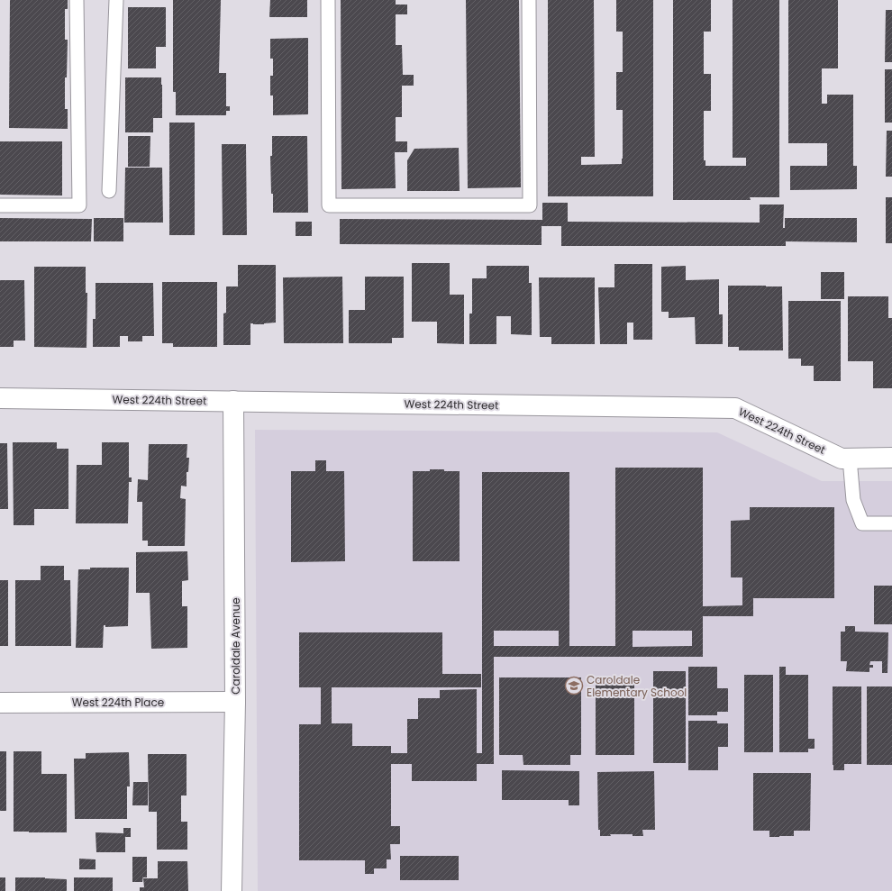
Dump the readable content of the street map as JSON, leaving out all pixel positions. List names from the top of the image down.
{
  "streets": {
    "street": ["West 224th Street", "Caroldale Avenue", "West 224th Place"]
  },
  "crossings": [
    ["West 224th Street", "Caroldale Avenue"],
    ["Caroldale Avenue", "West 224th Place"]
  ],
  "places": {
    "school or university": ["Caroldale Elementary School"]
  }
}
